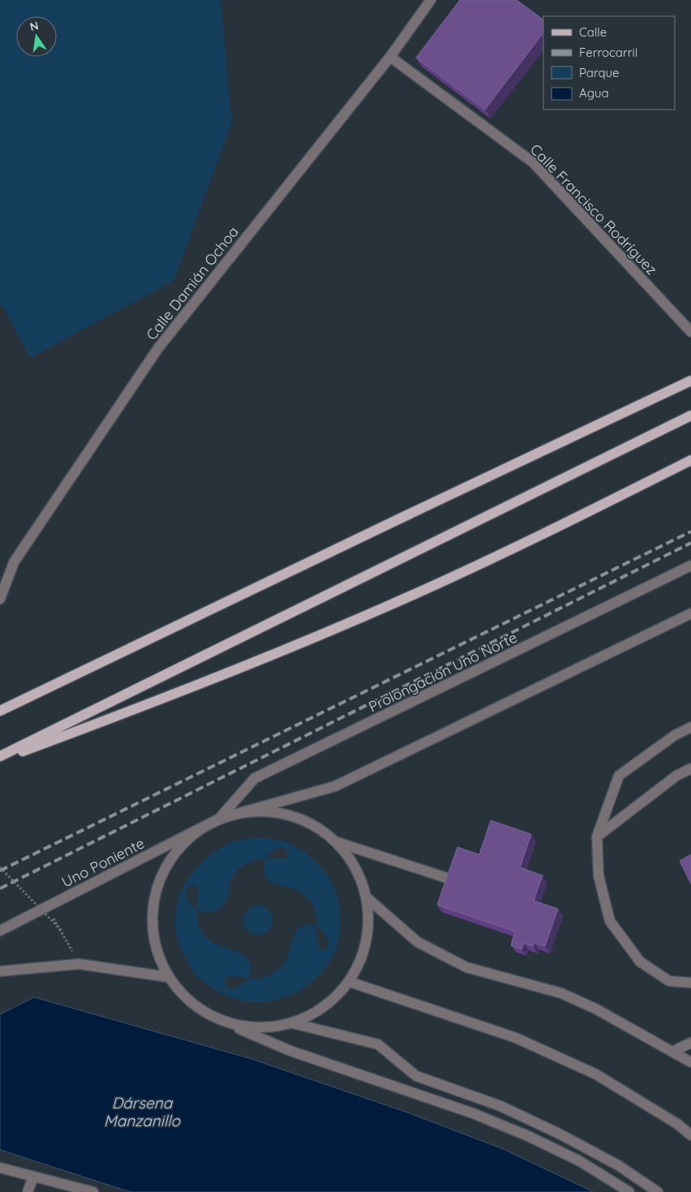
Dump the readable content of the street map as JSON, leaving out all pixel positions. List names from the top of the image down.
{
  "streets": {
    "street": [
      "Calle Francisco Rodríguez",
      "Calle Damián Ochoa",
      "Prolongación Uno Norte",
      "Uno Poniente"
    ]
  },
  "crossings": [
    ["Calle Francisco Rodríguez", "Calle Damián Ochoa"],
    ["Prolongación Uno Norte", "Uno Poniente"]
  ],
  "water": ["Dársena Manzanillo"],
  "legend": [
    "Calle",
    "Ferrocarril",
    "Parque",
    "Agua"
  ],
  "north": "top"
}
